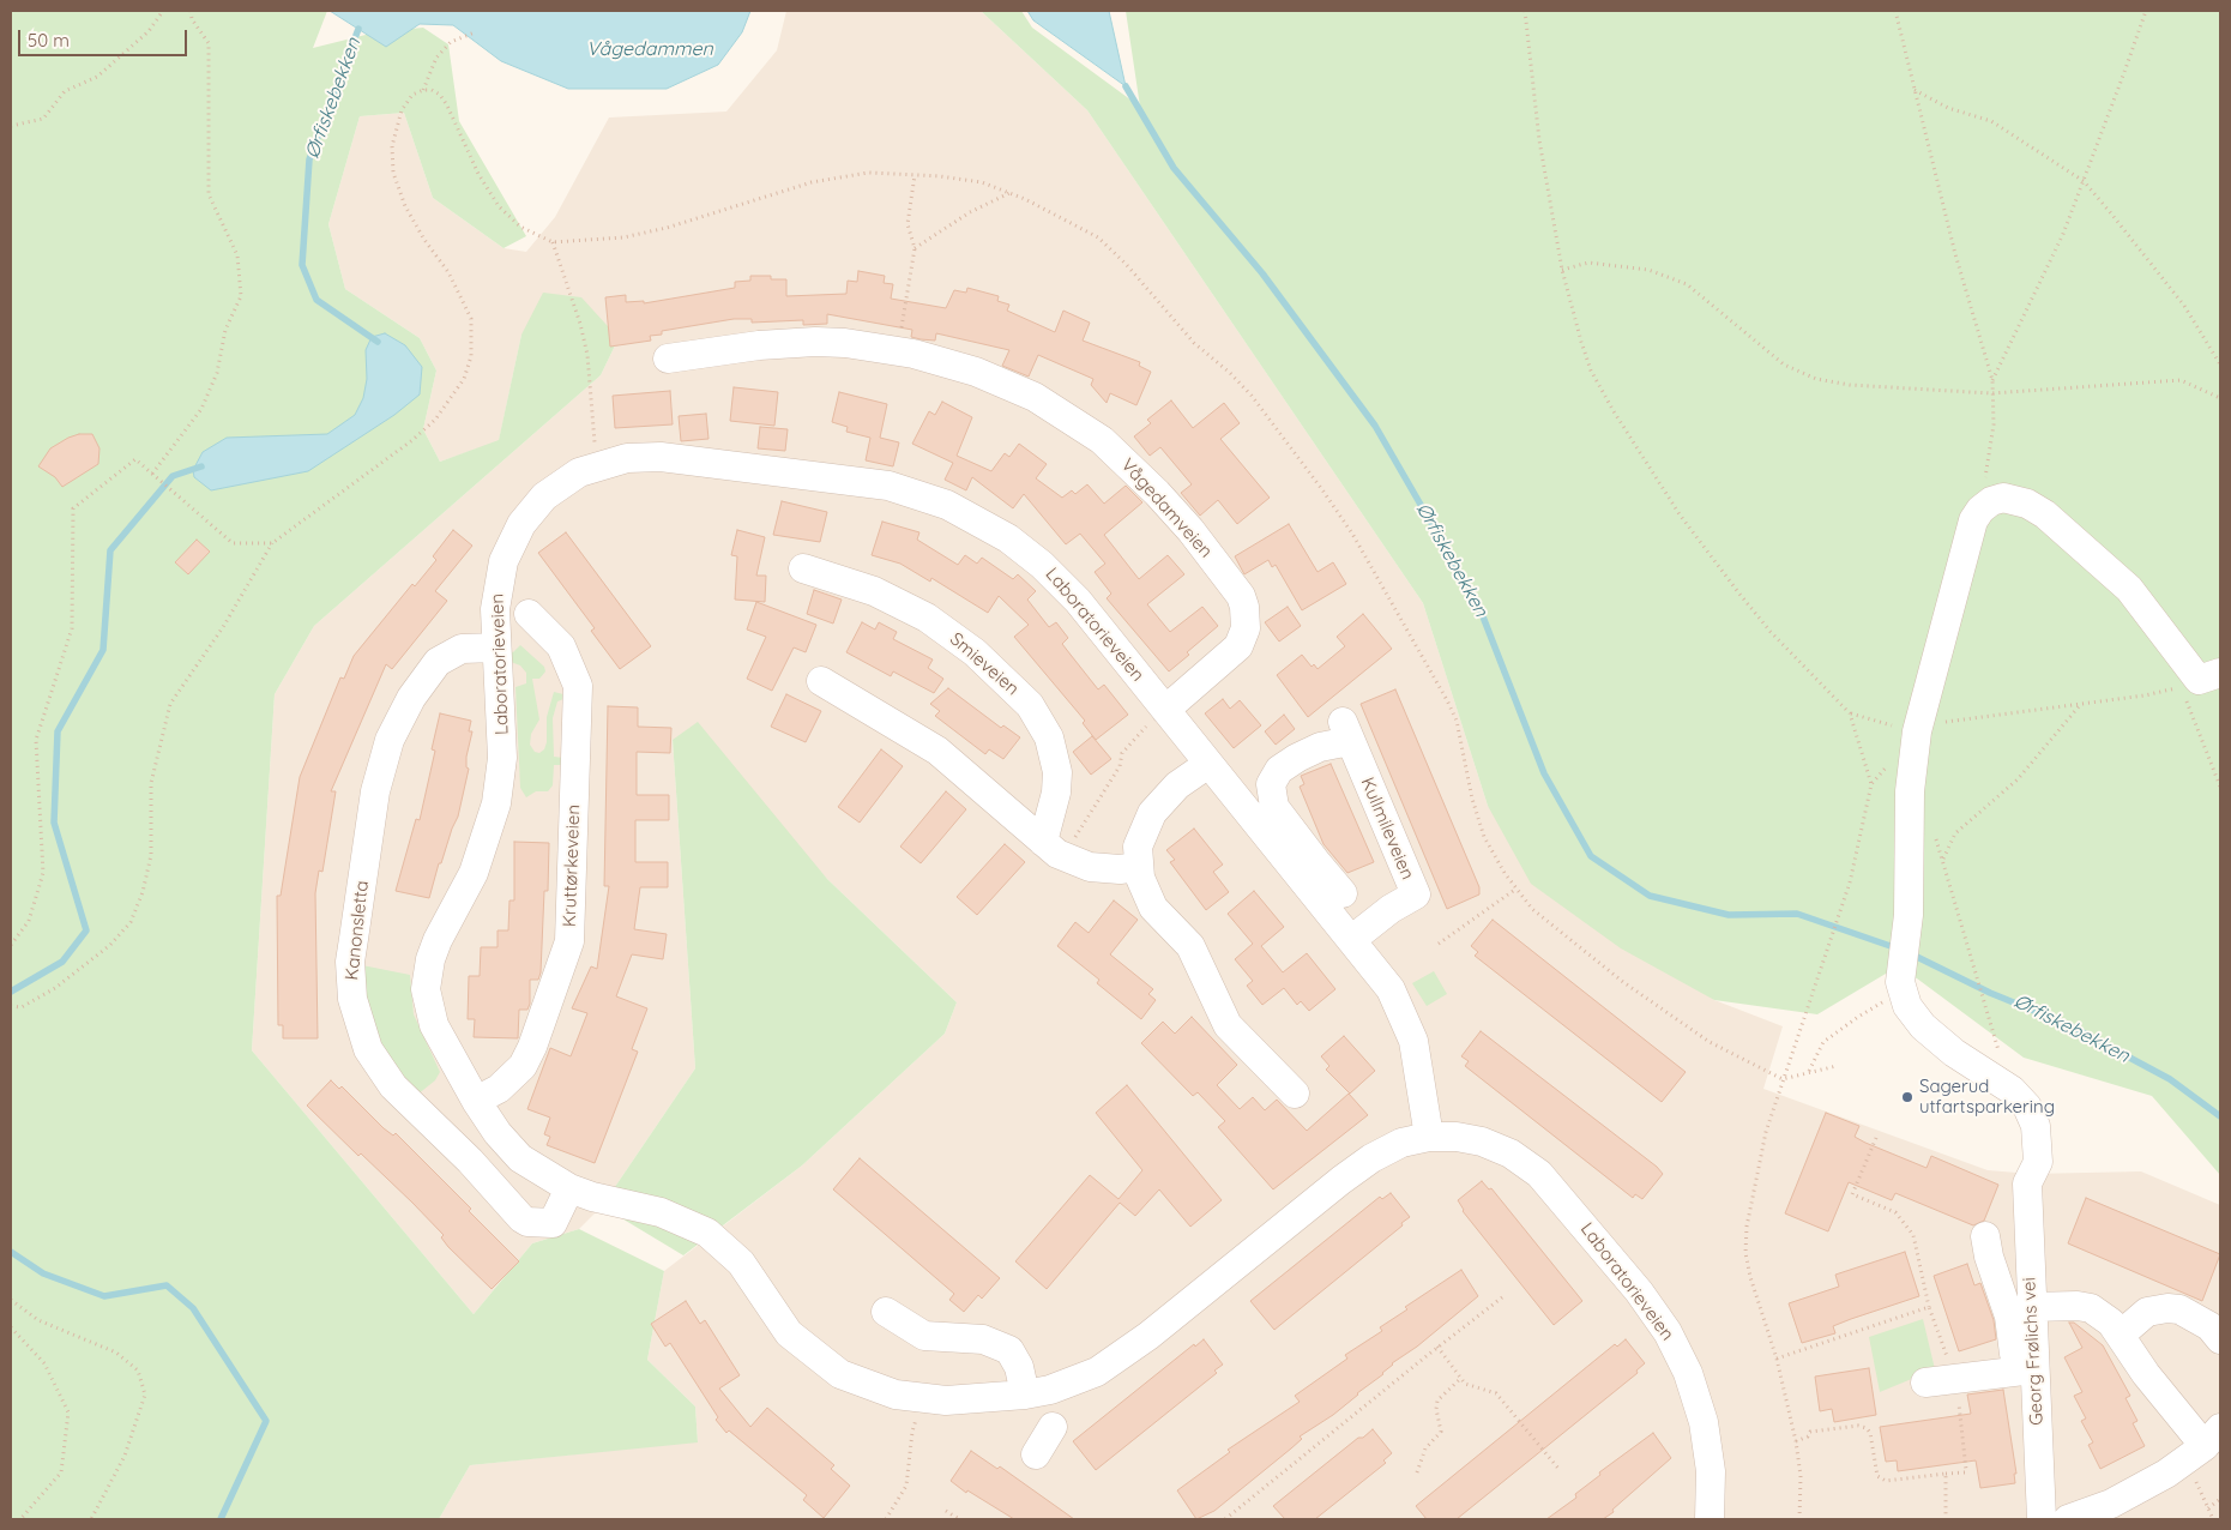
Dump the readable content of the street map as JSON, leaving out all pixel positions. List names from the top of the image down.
{
  "streets": {
    "street": [
      "Vågedamveien",
      "Laboratorieveien",
      "Smieveien",
      "Kullmileveien",
      "Kruttørkeveien",
      "Kanonsletta",
      "Georg Frølichs vei"
    ]
  },
  "crossings": [
    ["Vågedamveien", "Laboratorieveien"],
    ["Laboratorieveien", "Kullmileveien"],
    ["Laboratorieveien", "Kruttørkeveien"],
    ["Laboratorieveien", "Kanonsletta"]
  ],
  "water": ["Vågedammen", "Ørfiskebekken"],
  "places": ["Sagerud utfartsparkering"],
  "scale_bar": "50 m"
}
